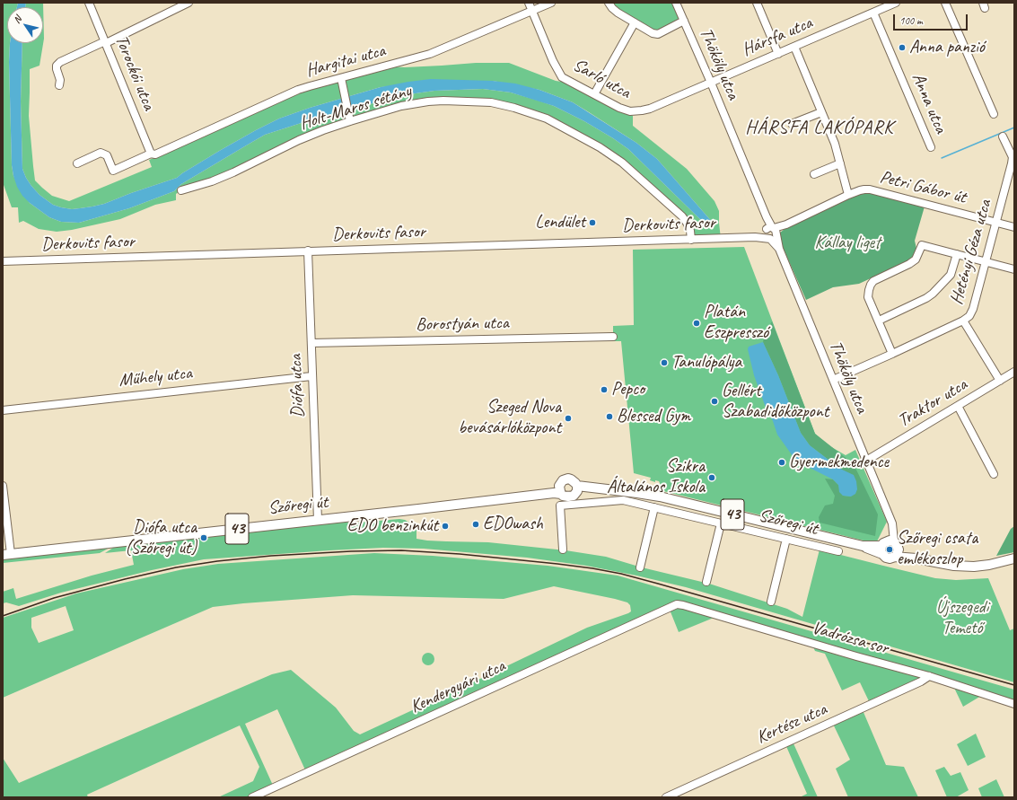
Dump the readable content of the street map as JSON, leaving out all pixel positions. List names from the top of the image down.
{
  "streets": {
    "main road": ["Szőregi út", "43"],
    "street": [
      "Hársfa utca",
      "Hargitai utca",
      "Thököly utca",
      "Torockói utca",
      "Sarló utca",
      "Anna utca",
      "Holt-Maros sétány",
      "Petri Gábor út",
      "Derkovits fasor",
      "Hetényi Géza utca",
      "Borostyán utca",
      "Műhely utca",
      "Diófa utca",
      "Traktor utca",
      "Vadrózsa sor",
      "Kendergyári utca",
      "Kertész utca"
    ]
  },
  "crossings": [
    ["Hársfa utca", "Thököly utca"],
    ["Hársfa utca", "Sarló utca"],
    ["Hársfa utca", "Anna utca"],
    ["Hargitai utca", "Torockói utca"],
    ["Hargitai utca", "Sarló utca"],
    ["Thököly utca", "Sarló utca"],
    ["Thököly utca", "Petri Gábor út"],
    ["Thököly utca", "Hetényi Géza utca"],
    ["Thököly utca", "Traktor utca"],
    ["Thököly utca", "Szőregi út"],
    ["Holt-Maros sétány", "Derkovits fasor"],
    ["Petri Gábor út", "Derkovits fasor"],
    ["Petri Gábor út", "Hetényi Géza utca"],
    ["Derkovits fasor", "Diófa utca"],
    ["Borostyán utca", "Diófa utca"],
    ["Műhely utca", "Diófa utca"],
    ["Diófa utca", "Szőregi út"],
    ["Vadrózsa sor", "Kendergyári utca"],
    ["Vadrózsa sor", "Kertész utca"]
  ],
  "districts": ["HÁRSFA LAKÓPARK"],
  "parks": ["Kállay liget", "Újszegedi Temető"],
  "places": [
    "Anna panzió",
    "Lendület",
    "Platán Eszpresszó",
    "Tanulópálya",
    "Pepco",
    "Gellért Szabadidőközpont",
    "Blessed Gym",
    "Szeged Nova bevásárlóközpont",
    "Gyermekmedence",
    "Szikra Általános Iskola",
    "EDOwash",
    "EDO benzinkút",
    "Diófa utca (Szőregi út)",
    "Szőregi csata emlékoszlop"
  ],
  "scale_bar": "100 m",
  "north": "top left"
}
